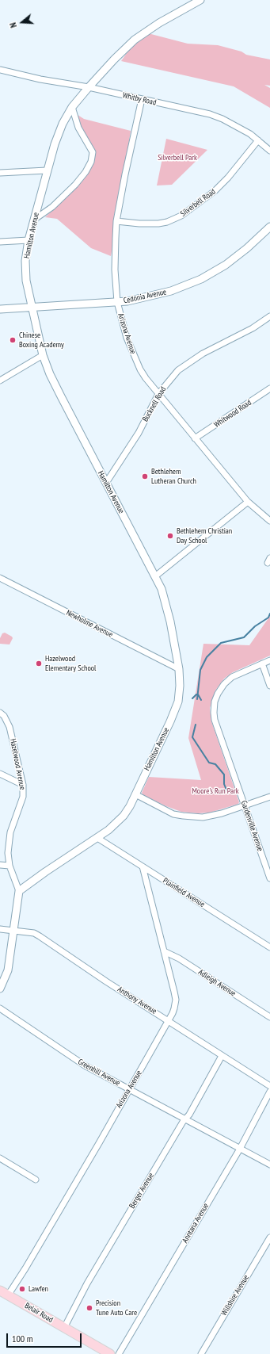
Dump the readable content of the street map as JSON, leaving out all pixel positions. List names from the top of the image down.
{
  "streets": {
    "main road": ["Belair Road"],
    "street": [
      "Whitby Road",
      "Silverbell Road",
      "Hamilton Avenue",
      "Cedonia Avenue",
      "Arizona Avenue",
      "Bucknell Road",
      "Whitwood Road",
      "Newholme Avenue",
      "Hazelwood Avenue",
      "Gardenville Avenue",
      "Plainfield Avenue",
      "Adleigh Avenue",
      "Anthony Avenue",
      "Greenhill Avenue",
      "Berger Avenue",
      "Anntana Avenue",
      "Willshire Avenue"
    ]
  },
  "crossings": [
    ["Whitby Road", "Silverbell Road"],
    ["Whitby Road", "Hamilton Avenue"],
    ["Whitby Road", "Arizona Avenue"],
    ["Silverbell Road", "Arizona Avenue"],
    ["Hamilton Avenue", "Cedonia Avenue"],
    ["Hamilton Avenue", "Bucknell Road"],
    ["Hamilton Avenue", "Newholme Avenue"],
    ["Hamilton Avenue", "Hazelwood Avenue"],
    ["Hamilton Avenue", "Plainfield Avenue"],
    ["Cedonia Avenue", "Arizona Avenue"],
    ["Arizona Avenue", "Bucknell Road"],
    ["Arizona Avenue", "Whitwood Road"],
    ["Arizona Avenue", "Plainfield Avenue"],
    ["Arizona Avenue", "Adleigh Avenue"],
    ["Arizona Avenue", "Anthony Avenue"],
    ["Arizona Avenue", "Greenhill Avenue"],
    ["Arizona Avenue", "Belair Road"],
    ["Anthony Avenue", "Berger Avenue"],
    ["Greenhill Avenue", "Berger Avenue"],
    ["Greenhill Avenue", "Anntana Avenue"],
    ["Berger Avenue", "Belair Road"]
  ],
  "parks": ["Silverbell Park", "Moore's Run Park"],
  "places": [
    "Chinese Boxing Academy",
    "Bethlehem Lutheran Church",
    "Bethlehem Christian Day School",
    "Hazelwood Elementary School",
    "Lawfen",
    "Precision Tune Auto Care"
  ],
  "scale_bar": "100 m",
  "north": "left"
}
